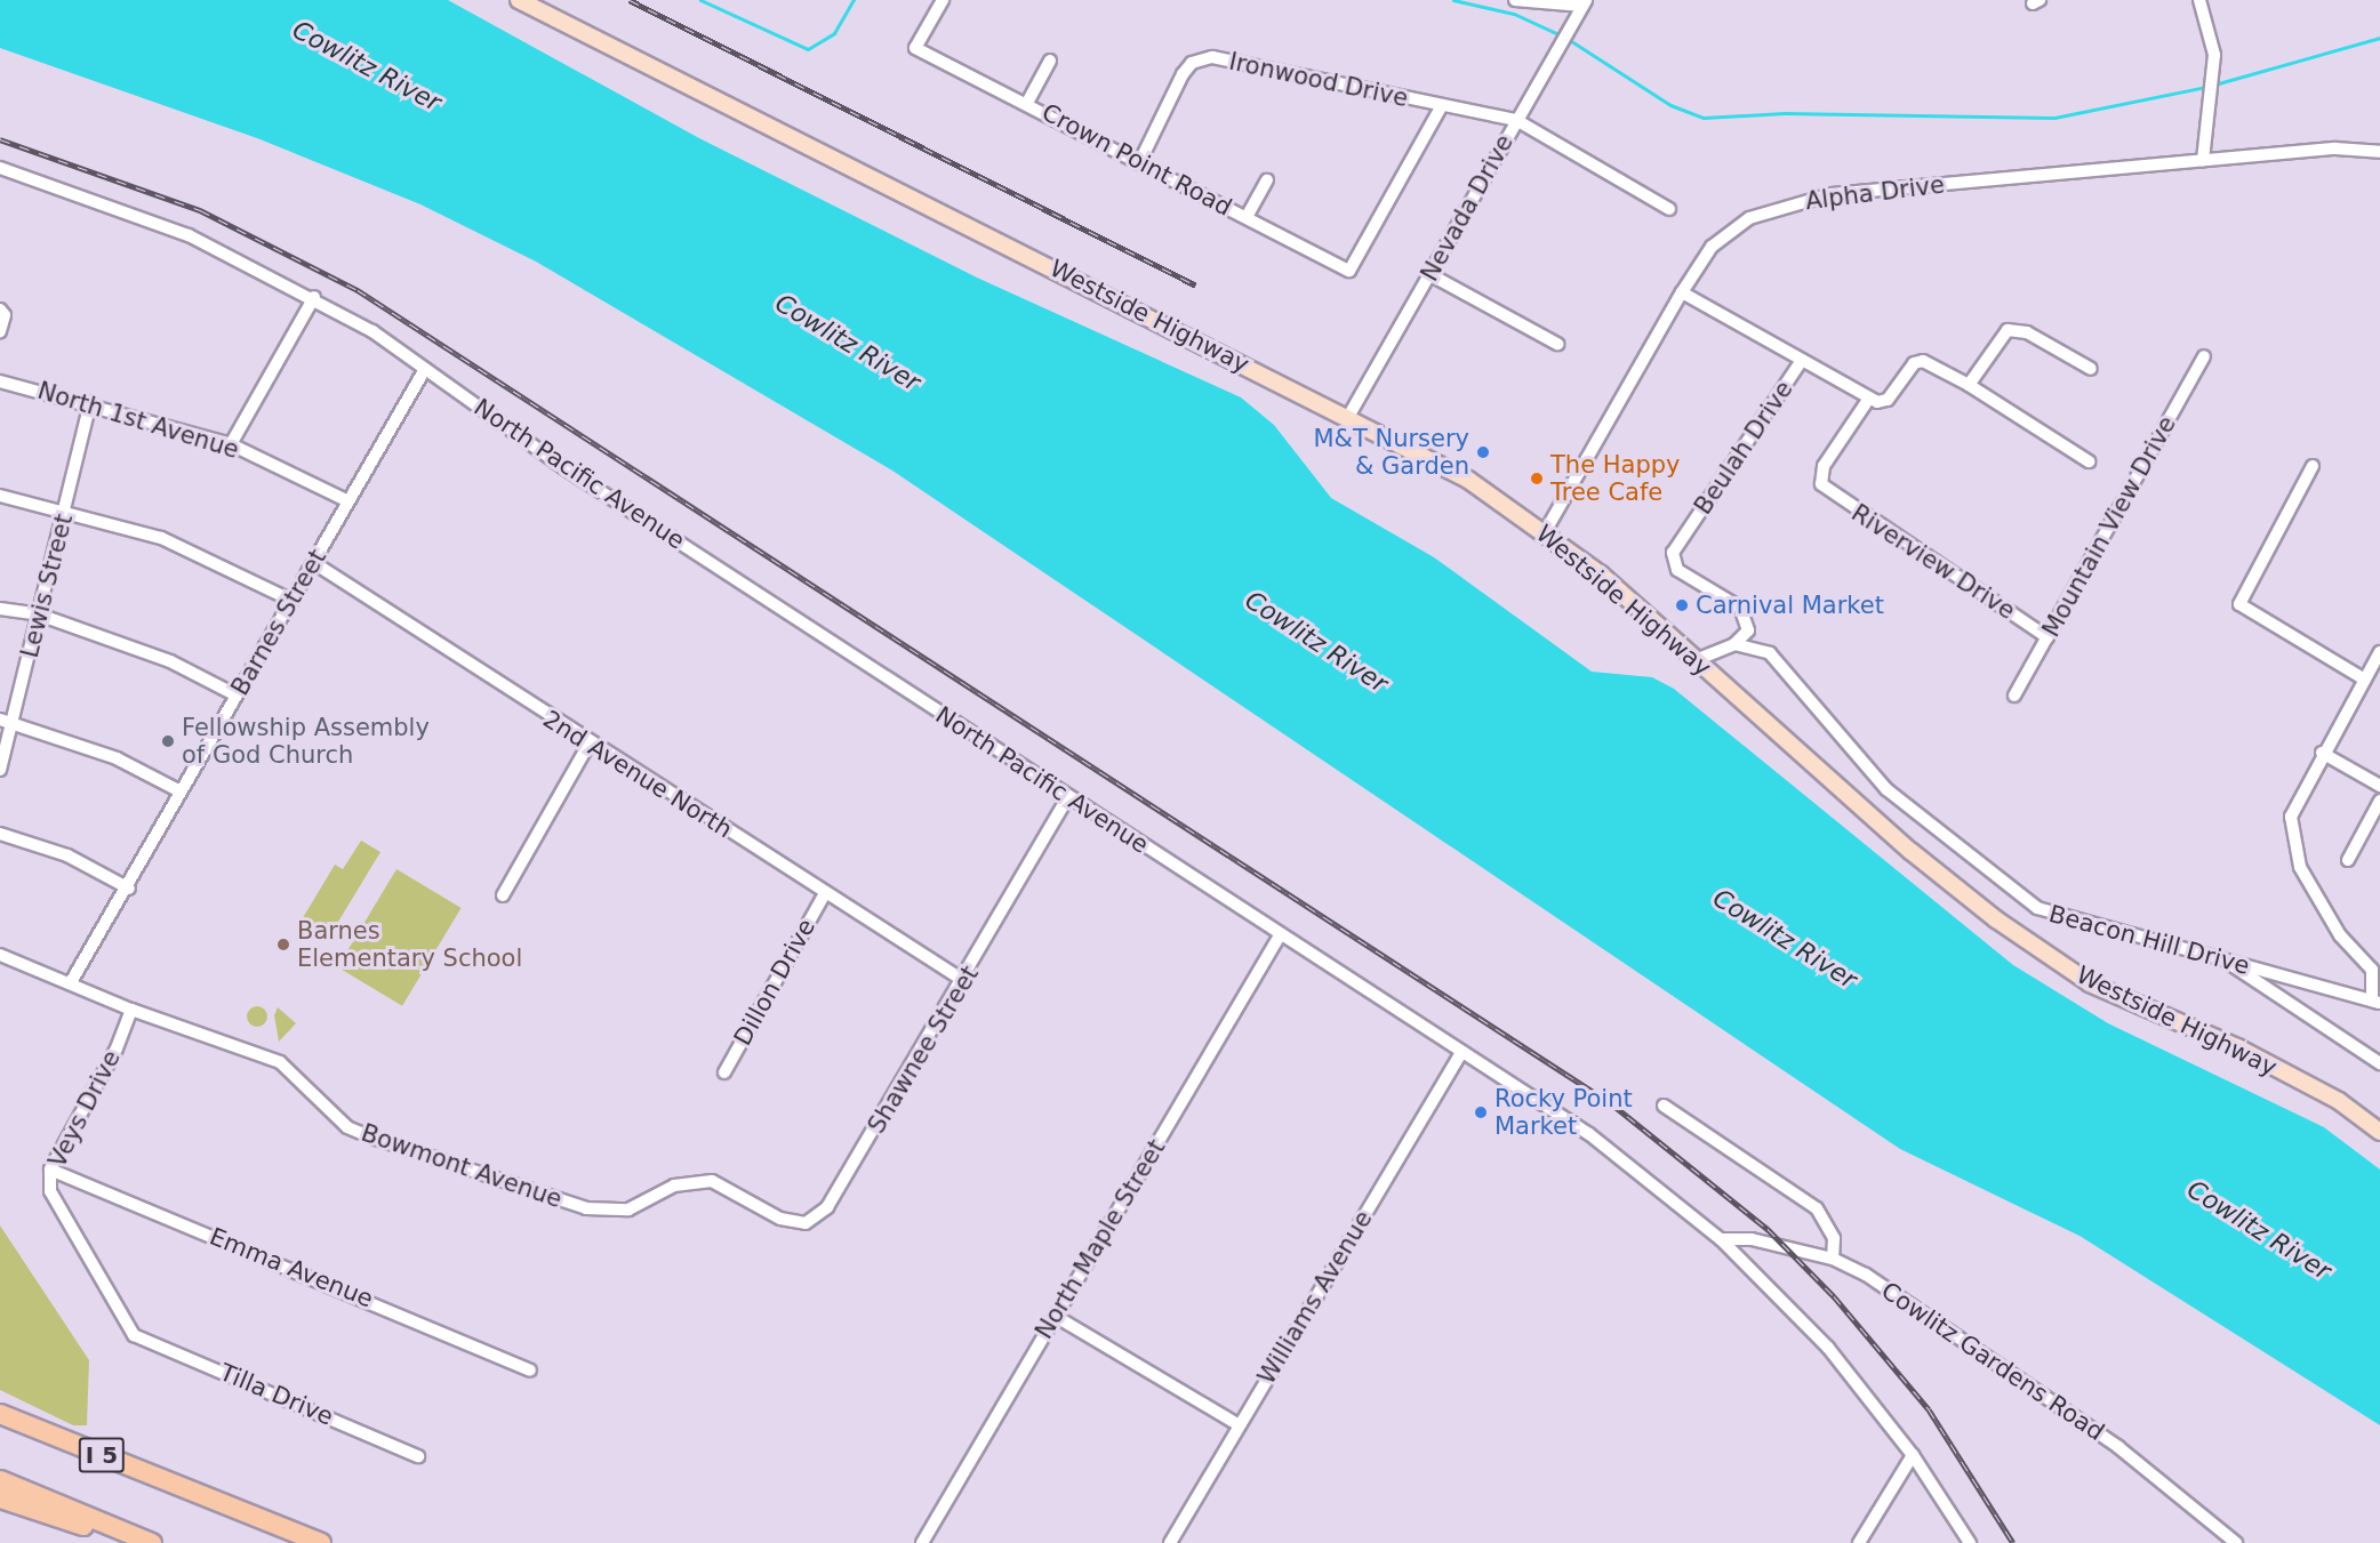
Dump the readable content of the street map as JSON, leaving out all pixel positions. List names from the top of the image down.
{
  "streets": {
    "highway": ["I 5"],
    "main road": ["Westside Highway"],
    "street": [
      "Ironwood Drive",
      "Crown Point Road",
      "Alpha Drive",
      "Nevada Drive",
      "North 1st Avenue",
      "Beulah Drive",
      "North Pacific Avenue",
      "Mountain View Drive",
      "Riverview Drive",
      "Lewis Street",
      "Barnes Street",
      "2nd Avenue North",
      "Beacon Hill Drive",
      "Dillon Drive",
      "Shawnee Street",
      "Veys Drive",
      "Bowmont Avenue",
      "North Maple Street",
      "Emma Avenue",
      "Williams Avenue",
      "Cowlitz Gardens Road",
      "Tilla Drive"
    ]
  },
  "crossings": [
    ["Ironwood Drive", "Crown Point Road"],
    ["Ironwood Drive", "Nevada Drive"],
    ["Alpha Drive", "Westside Highway"],
    ["Nevada Drive", "Westside Highway"],
    ["North 1st Avenue", "Lewis Street"],
    ["North 1st Avenue", "Barnes Street"],
    ["Beulah Drive", "Riverview Drive"],
    ["Beulah Drive", "Beacon Hill Drive"],
    ["North Pacific Avenue", "Barnes Street"],
    ["North Pacific Avenue", "Shawnee Street"],
    ["North Pacific Avenue", "North Maple Street"],
    ["North Pacific Avenue", "Williams Avenue"],
    ["North Pacific Avenue", "Cowlitz Gardens Road"],
    ["Mountain View Drive", "Riverview Drive"],
    ["Barnes Street", "2nd Avenue North"],
    ["2nd Avenue North", "Dillon Drive"],
    ["2nd Avenue North", "Shawnee Street"],
    ["Shawnee Street", "Bowmont Avenue"],
    ["Veys Drive", "Bowmont Avenue"],
    ["Veys Drive", "Emma Avenue"],
    ["Veys Drive", "Tilla Drive"]
  ],
  "water": ["Cowlitz River"],
  "places": [
    "M&T Nursery & Garden",
    "The Happy Tree Cafe",
    "Carnival Market",
    "Fellowship Assembly of God Church",
    "Barnes Elementary School",
    "Rocky Point Market"
  ]
}
